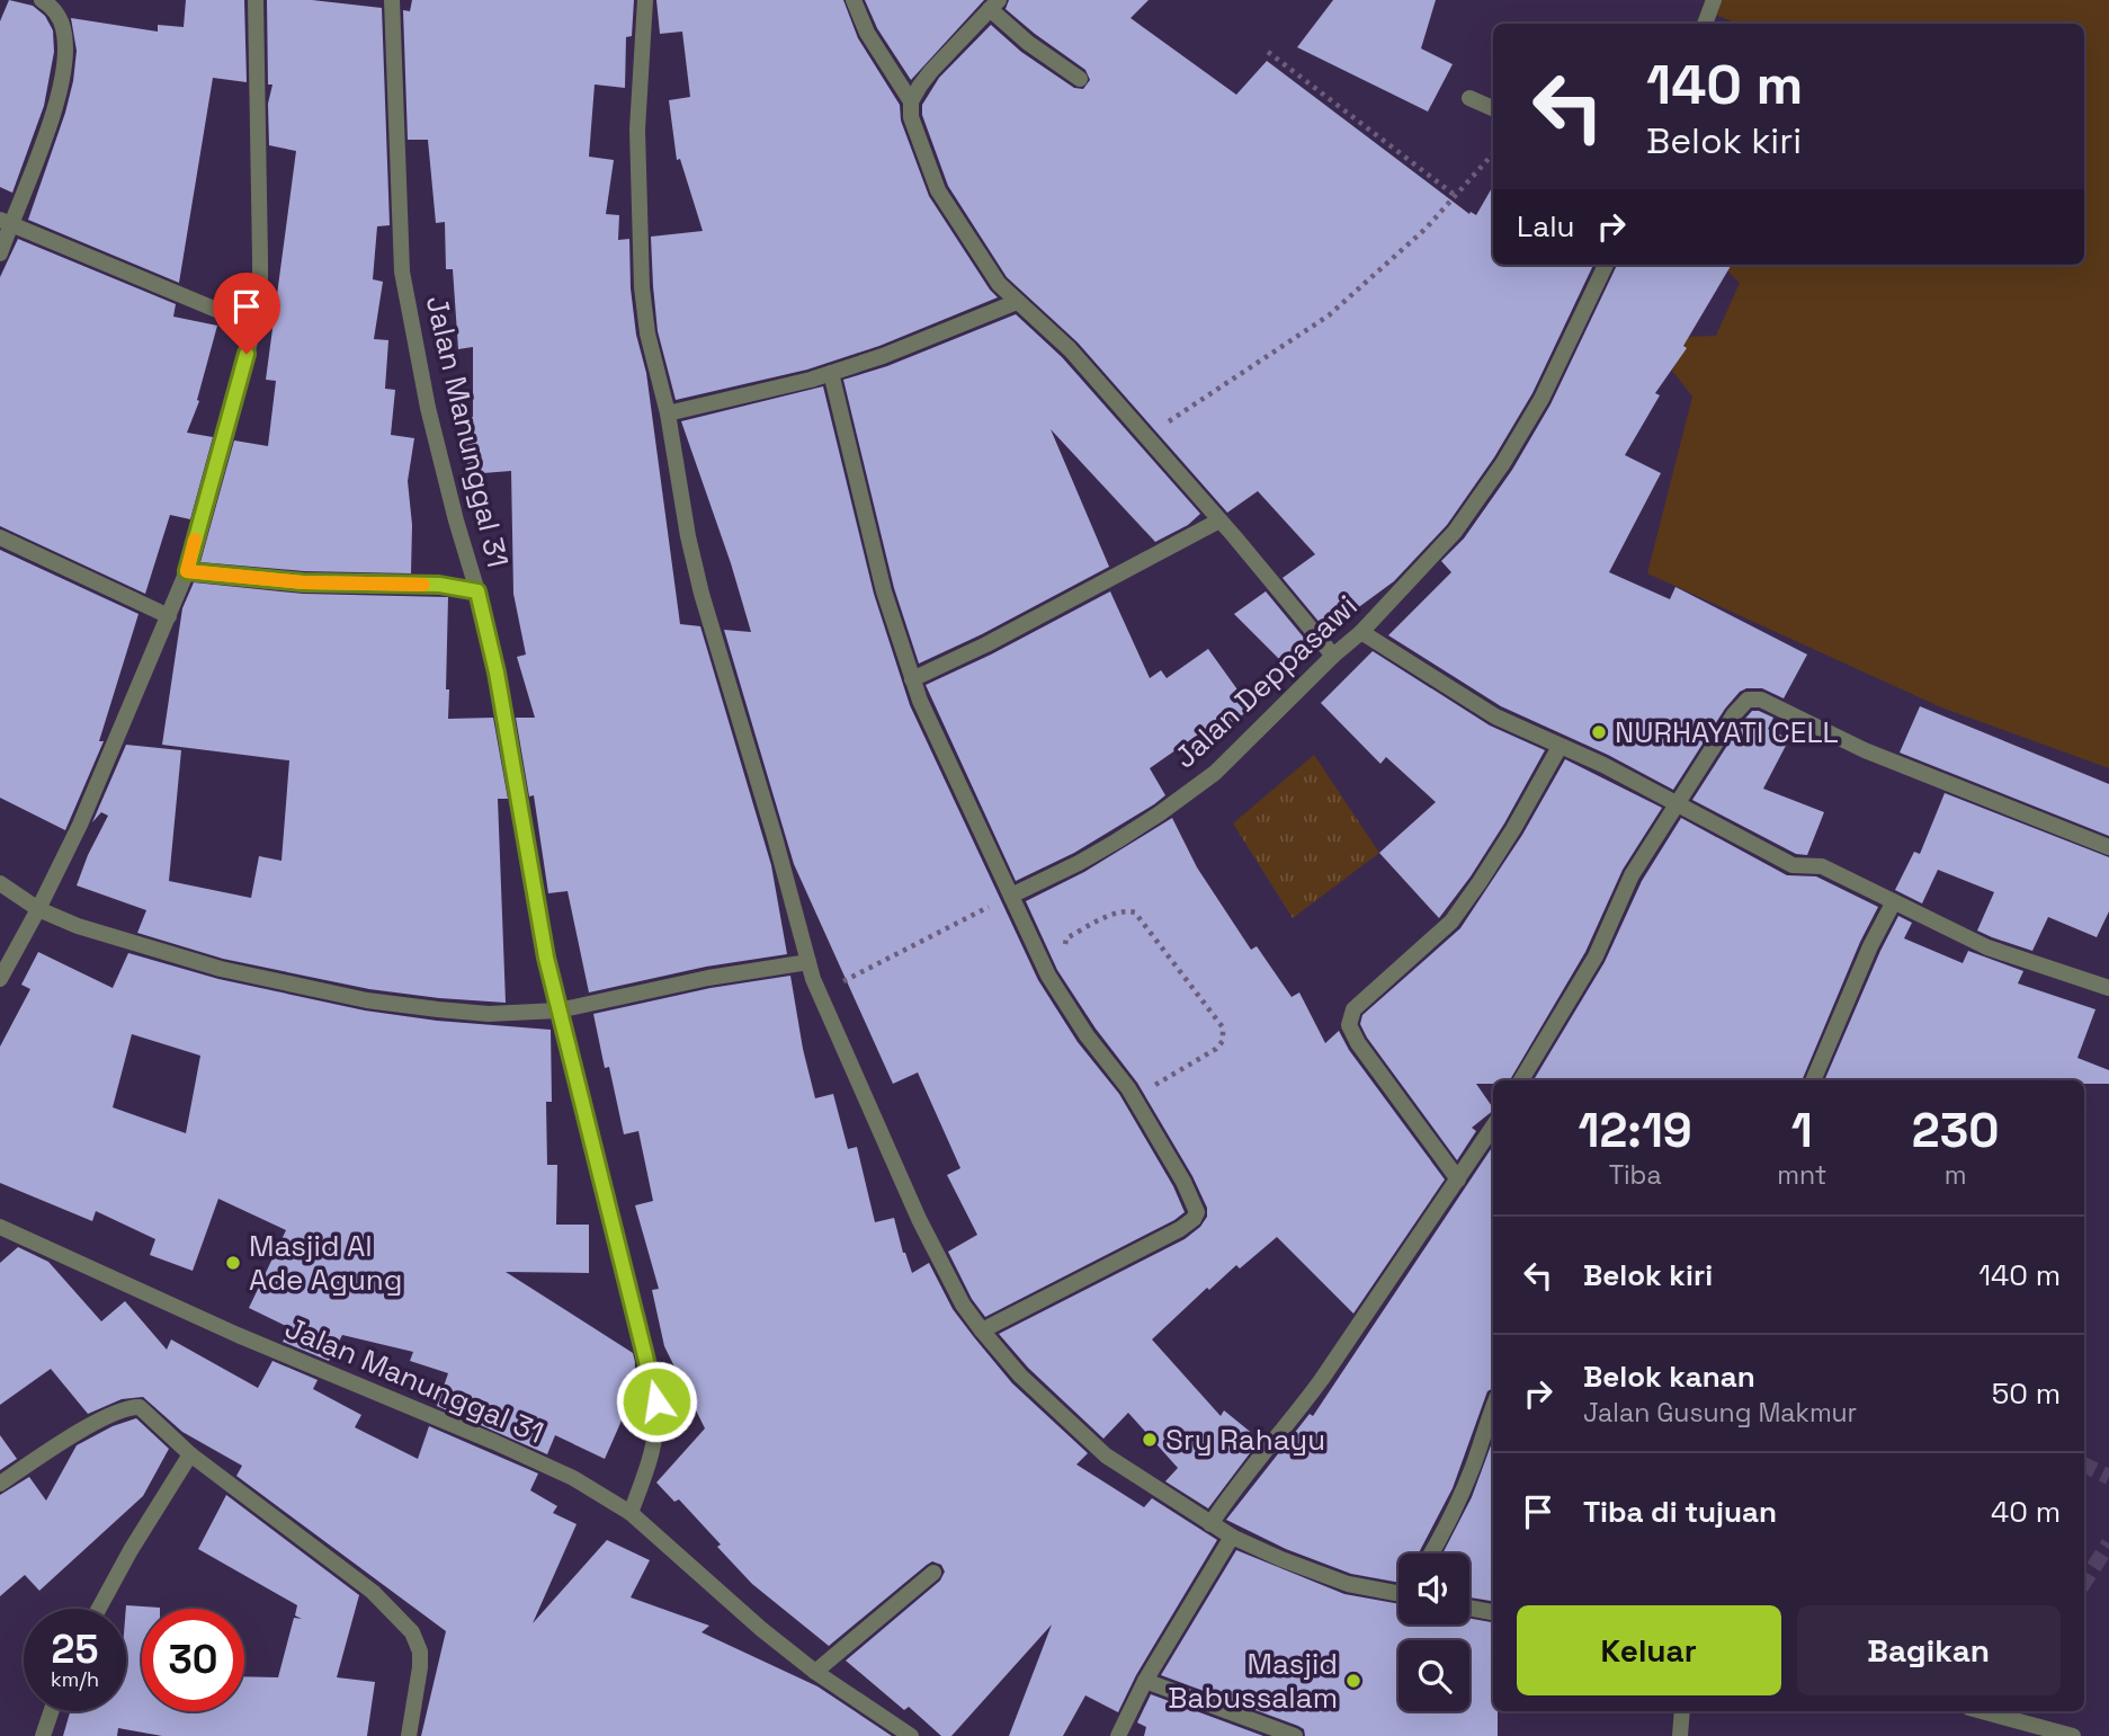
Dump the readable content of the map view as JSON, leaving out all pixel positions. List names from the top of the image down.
{
  "streets": {
    "street": ["Jalan Manunggal 31", "Jalan Deppasawi"]
  },
  "places": [
    "NURHAYATI CELL",
    "Masjid Al Ade Agung",
    "Sry Rahayu",
    "Masjid Babussalam"
  ],
  "page": {
    "turn": ["140 m", "Belok kiri"],
    "then": "Lalu",
    "eta": [
      "12:19",
      "Tiba",
      "1",
      "mnt",
      "230",
      "m"
    ],
    "list": [
      {
        "name": "Belok kiri",
        "value": "140 m"
      },
      {
        "name": "Belok kanan",
        "note": "Jalan Gusung Makmur",
        "value": "50 m"
      },
      {
        "name": "Tiba di tujuan",
        "value": "40 m"
      }
    ],
    "buttons": ["Keluar", "Bagikan"],
    "speed": "25 km/h",
    "limit": "30"
  }
}
